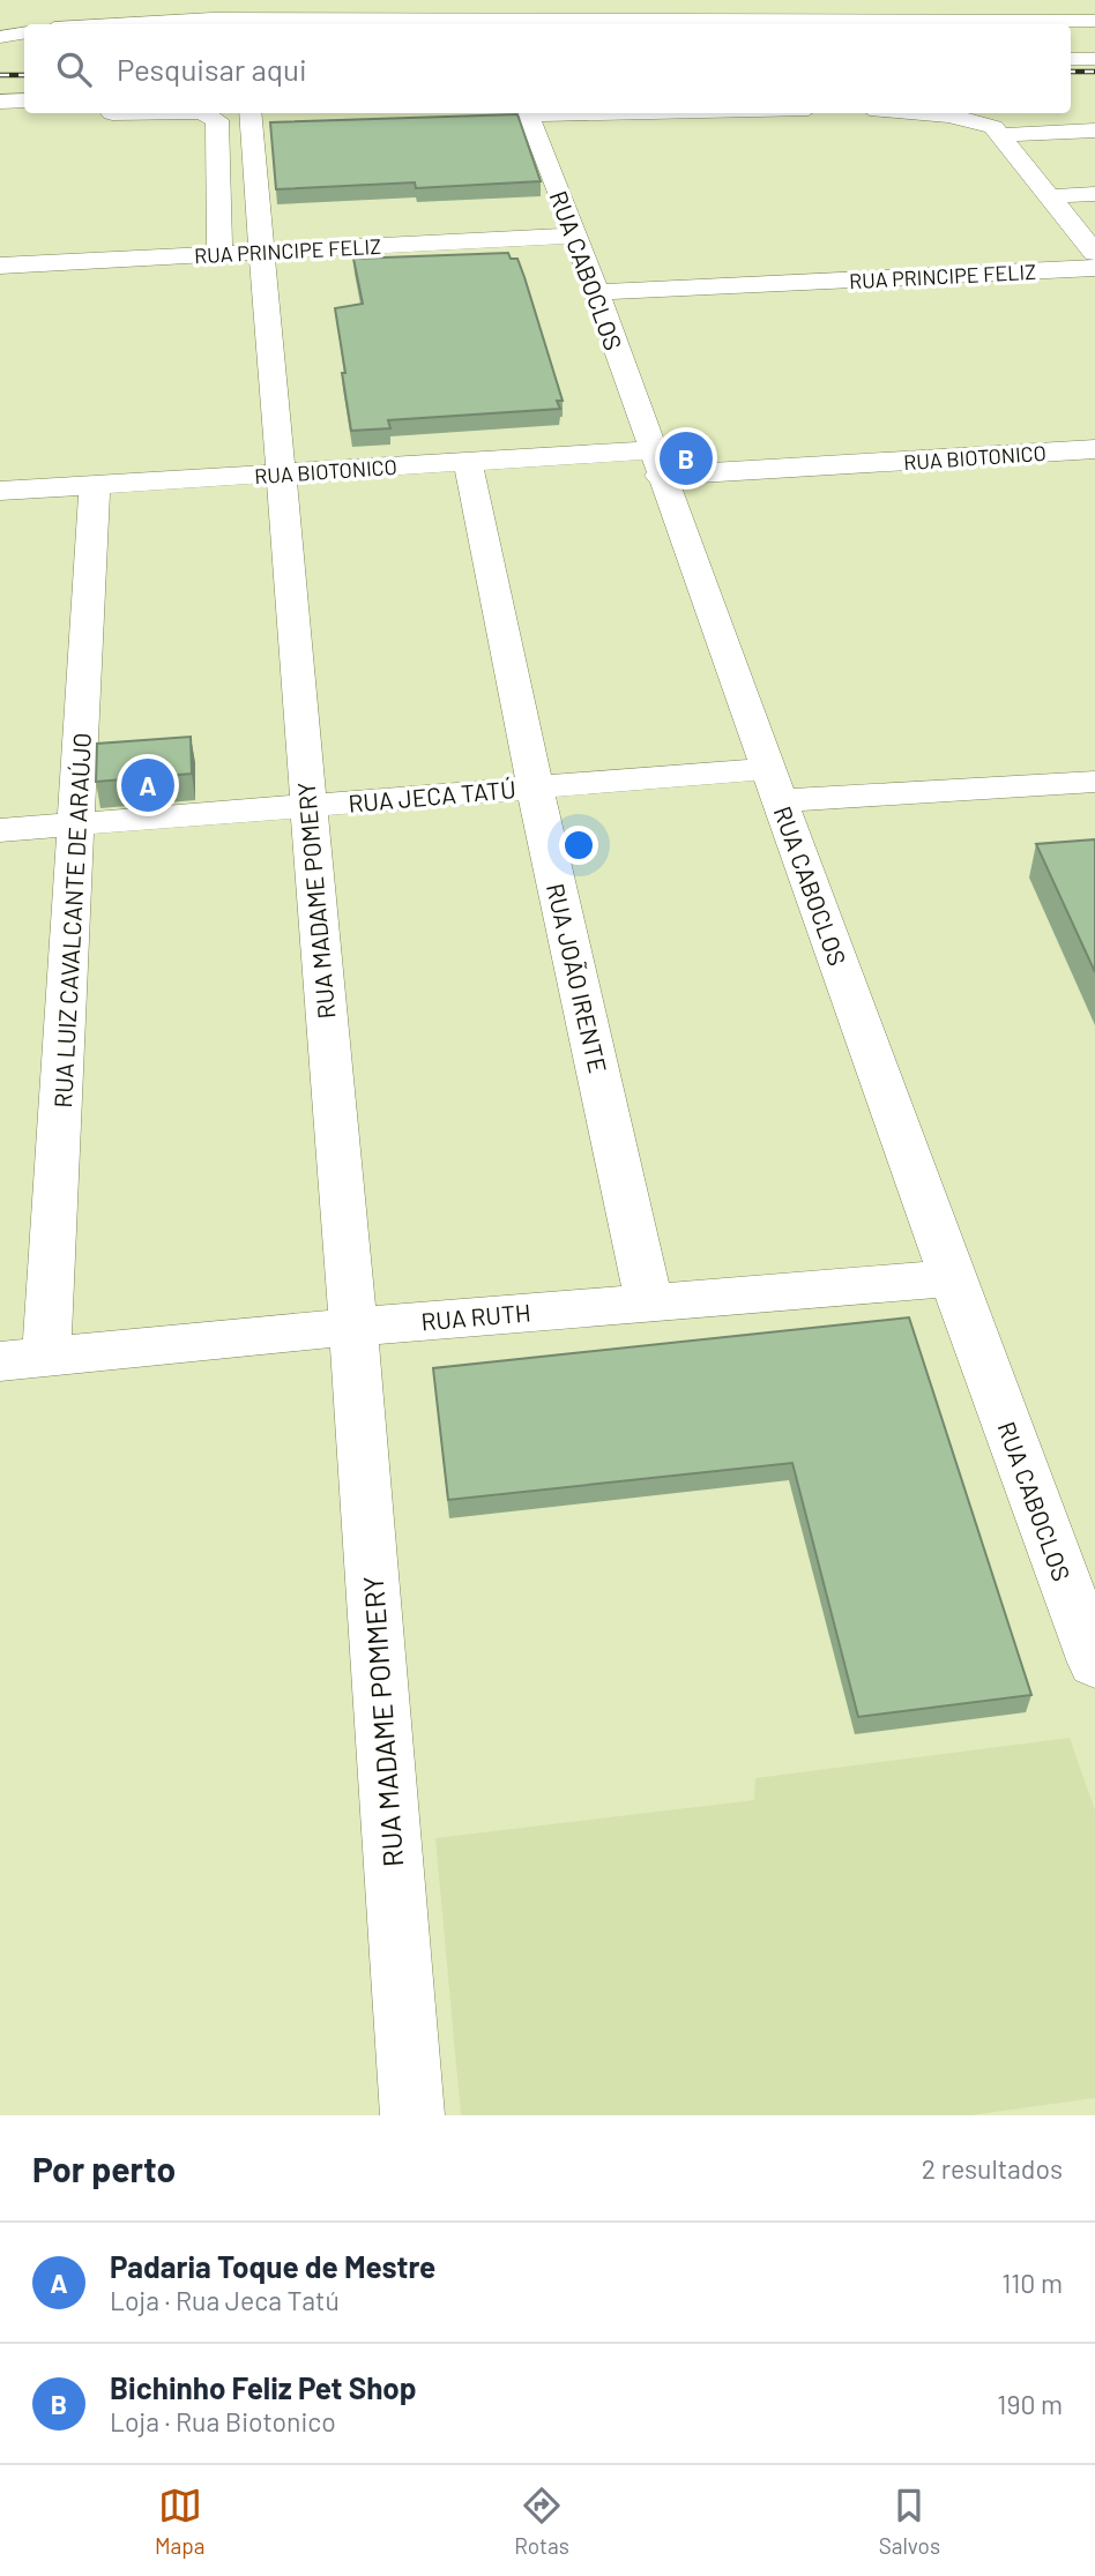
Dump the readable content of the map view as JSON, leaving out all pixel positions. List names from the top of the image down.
{
  "streets": {
    "street": [
      "RUA PRINCIPE FELIZ",
      "RUA CABOCLOS",
      "RUA BIOTONICO",
      "RUA JECA TATÚ",
      "RUA MADAME POMERY",
      "RUA LUIZ CAVALCANTE DE ARAÚJO",
      "RUA JOÃO IRENTE",
      "RUA RUTH",
      "RUA MADAME POMMERY"
    ]
  },
  "crossings": [
    ["RUA PRINCIPE FELIZ", "RUA CABOCLOS"],
    ["RUA CABOCLOS", "RUA BIOTONICO"],
    ["RUA CABOCLOS", "RUA JECA TATÚ"],
    ["RUA CABOCLOS", "RUA RUTH"],
    ["RUA BIOTONICO", "RUA MADAME POMERY"],
    ["RUA BIOTONICO", "RUA LUIZ CAVALCANTE DE ARAÚJO"],
    ["RUA BIOTONICO", "RUA JOÃO IRENTE"],
    ["RUA JECA TATÚ", "RUA MADAME POMERY"],
    ["RUA JECA TATÚ", "RUA LUIZ CAVALCANTE DE ARAÚJO"],
    ["RUA JECA TATÚ", "RUA JOÃO IRENTE"],
    ["RUA MADAME POMERY", "RUA RUTH"],
    ["RUA MADAME POMERY", "RUA MADAME POMMERY"],
    ["RUA LUIZ CAVALCANTE DE ARAÚJO", "RUA RUTH"],
    ["RUA JOÃO IRENTE", "RUA RUTH"],
    ["RUA RUTH", "RUA MADAME POMMERY"]
  ],
  "page": {
    "search": "Pesquisar aqui",
    "pins": ["B", "A"],
    "heading": ["Por perto", "2 resultados"],
    "list": [
      {
        "mark": "A",
        "name": "Padaria Toque de Mestre",
        "note": "Loja · Rua Jeca Tatú",
        "value": "110 m"
      },
      {
        "mark": "B",
        "name": "Bichinho Feliz Pet Shop",
        "note": "Loja · Rua Biotonico",
        "value": "190 m"
      }
    ],
    "nav": ["Mapa", "Rotas", "Salvos"]
  }
}
